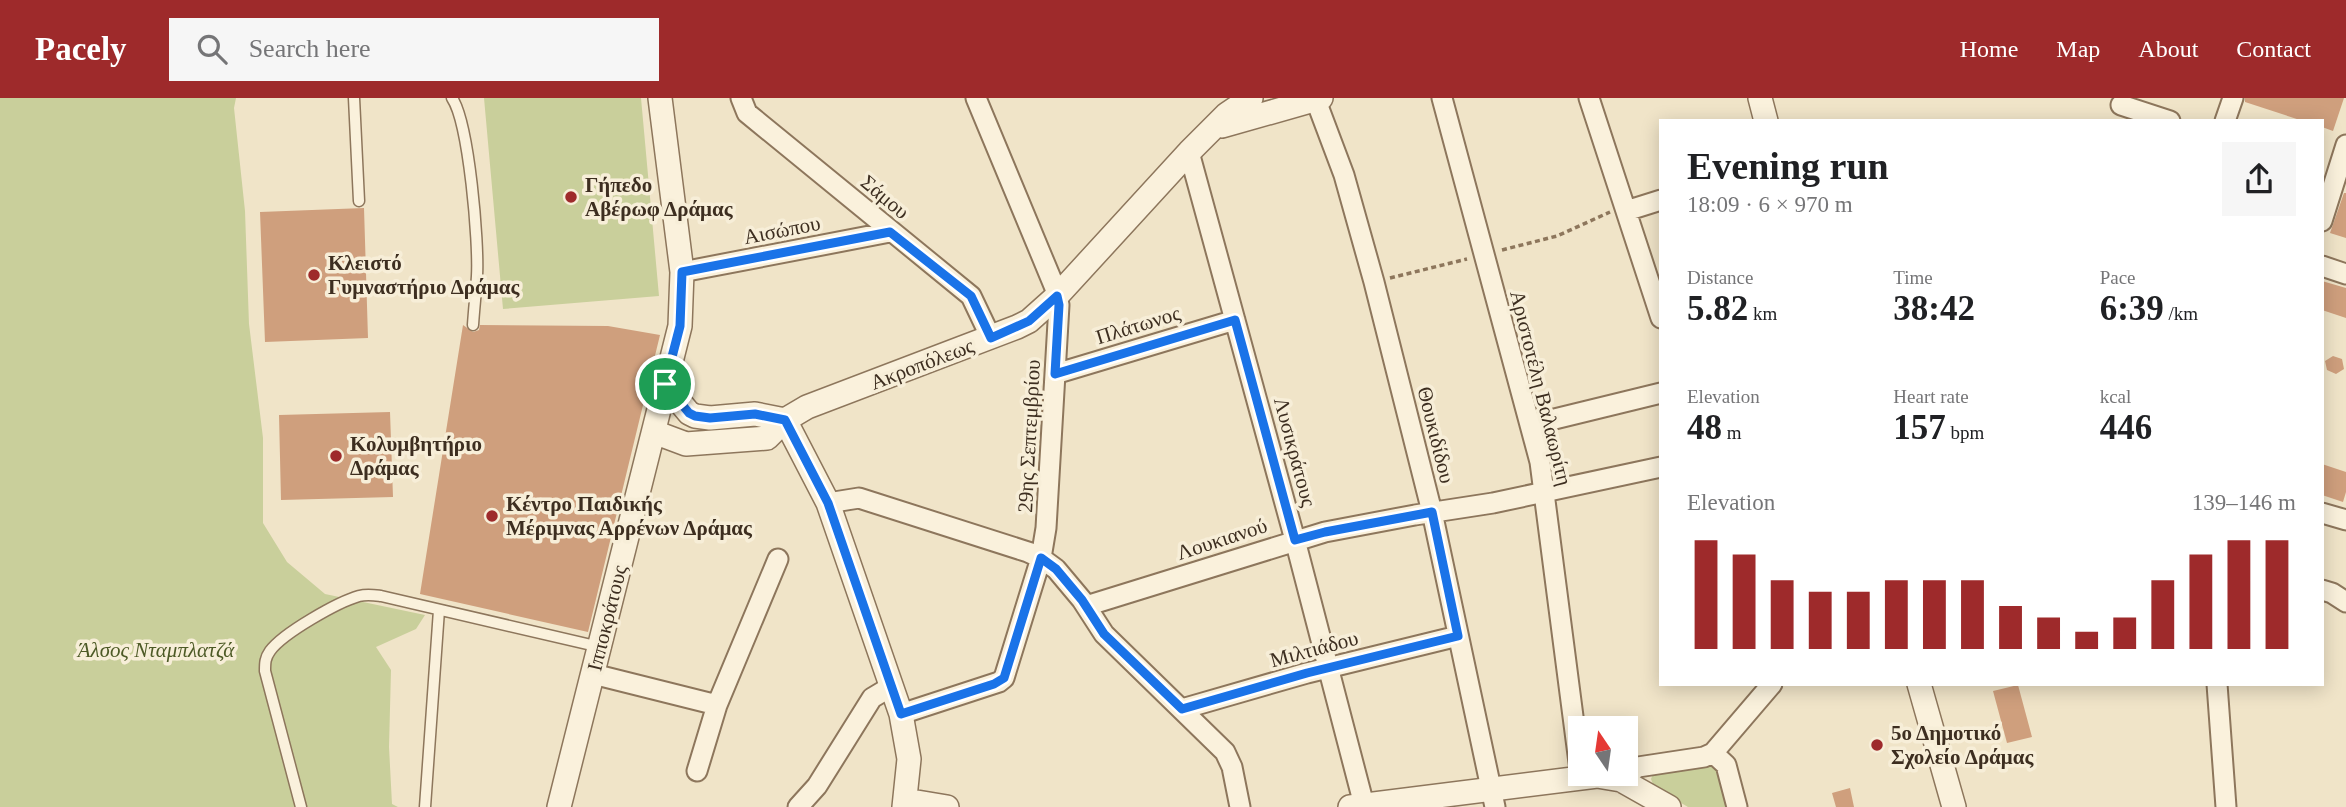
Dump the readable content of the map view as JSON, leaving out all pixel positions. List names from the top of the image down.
{
  "streets": {
    "street": [
      "Σάμου",
      "Αισώπου",
      "Πλάτωνος",
      "Ακροπόλεως",
      "Αριστοτέλη Βαλαωρίτη",
      "Θουκιδίδου",
      "29ης Σεπτεμβρίου",
      "Λυσικράτους",
      "Λουκιανού",
      "Ιπποκράτους",
      "Μιλτιάδου"
    ]
  },
  "crossings": [
    ["Σάμου", "Αισώπου"],
    ["Σάμου", "Ακροπόλεως"],
    ["Αισώπου", "Ιπποκράτους"],
    ["Πλάτωνος", "29ης Σεπτεμβρίου"],
    ["Πλάτωνος", "Λυσικράτους"],
    ["Ακροπόλεως", "Θουκιδίδου"],
    ["Ακροπόλεως", "29ης Σεπτεμβρίου"],
    ["Ακροπόλεως", "Λυσικράτους"],
    ["Ακροπόλεως", "Ιπποκράτους"],
    ["Αριστοτέλη Βαλαωρίτη", "Λουκιανού"],
    ["Θουκιδίδου", "Λουκιανού"],
    ["Θουκιδίδου", "Μιλτιάδου"],
    ["Λυσικράτους", "Λουκιανού"],
    ["Λυσικράτους", "Μιλτιάδου"]
  ],
  "parks": ["Άλσος Νταμπλατζά"],
  "places": [
    "Γήπεδο Αβέρωφ Δράμας",
    "Κλειστό Γυμναστήριο Δράμας",
    "Κολυμβητήριο Δράμας",
    "Κέντρο Παιδικής Μέριμνας Αρρένων Δράμας",
    "5ο Δημοτικό Σχολείο Δράμας"
  ],
  "north": "top",
  "page": {
    "header": "Pacely",
    "search": "Search here",
    "nav": [
      "Home",
      "Map",
      "About",
      "Contact"
    ],
    "heading": ["Evening run", "18:09 · 6 × 970 m"],
    "stats": [
      ["Distance", "5.82 km"],
      ["Time", "38:42"],
      ["Pace", "6:39 /km"],
      ["Elevation", "48 m"],
      ["Heart rate", "157 bpm"],
      ["kcal", "446"]
    ],
    "chart": ["Elevation", "139–146 m"]
  }
}
